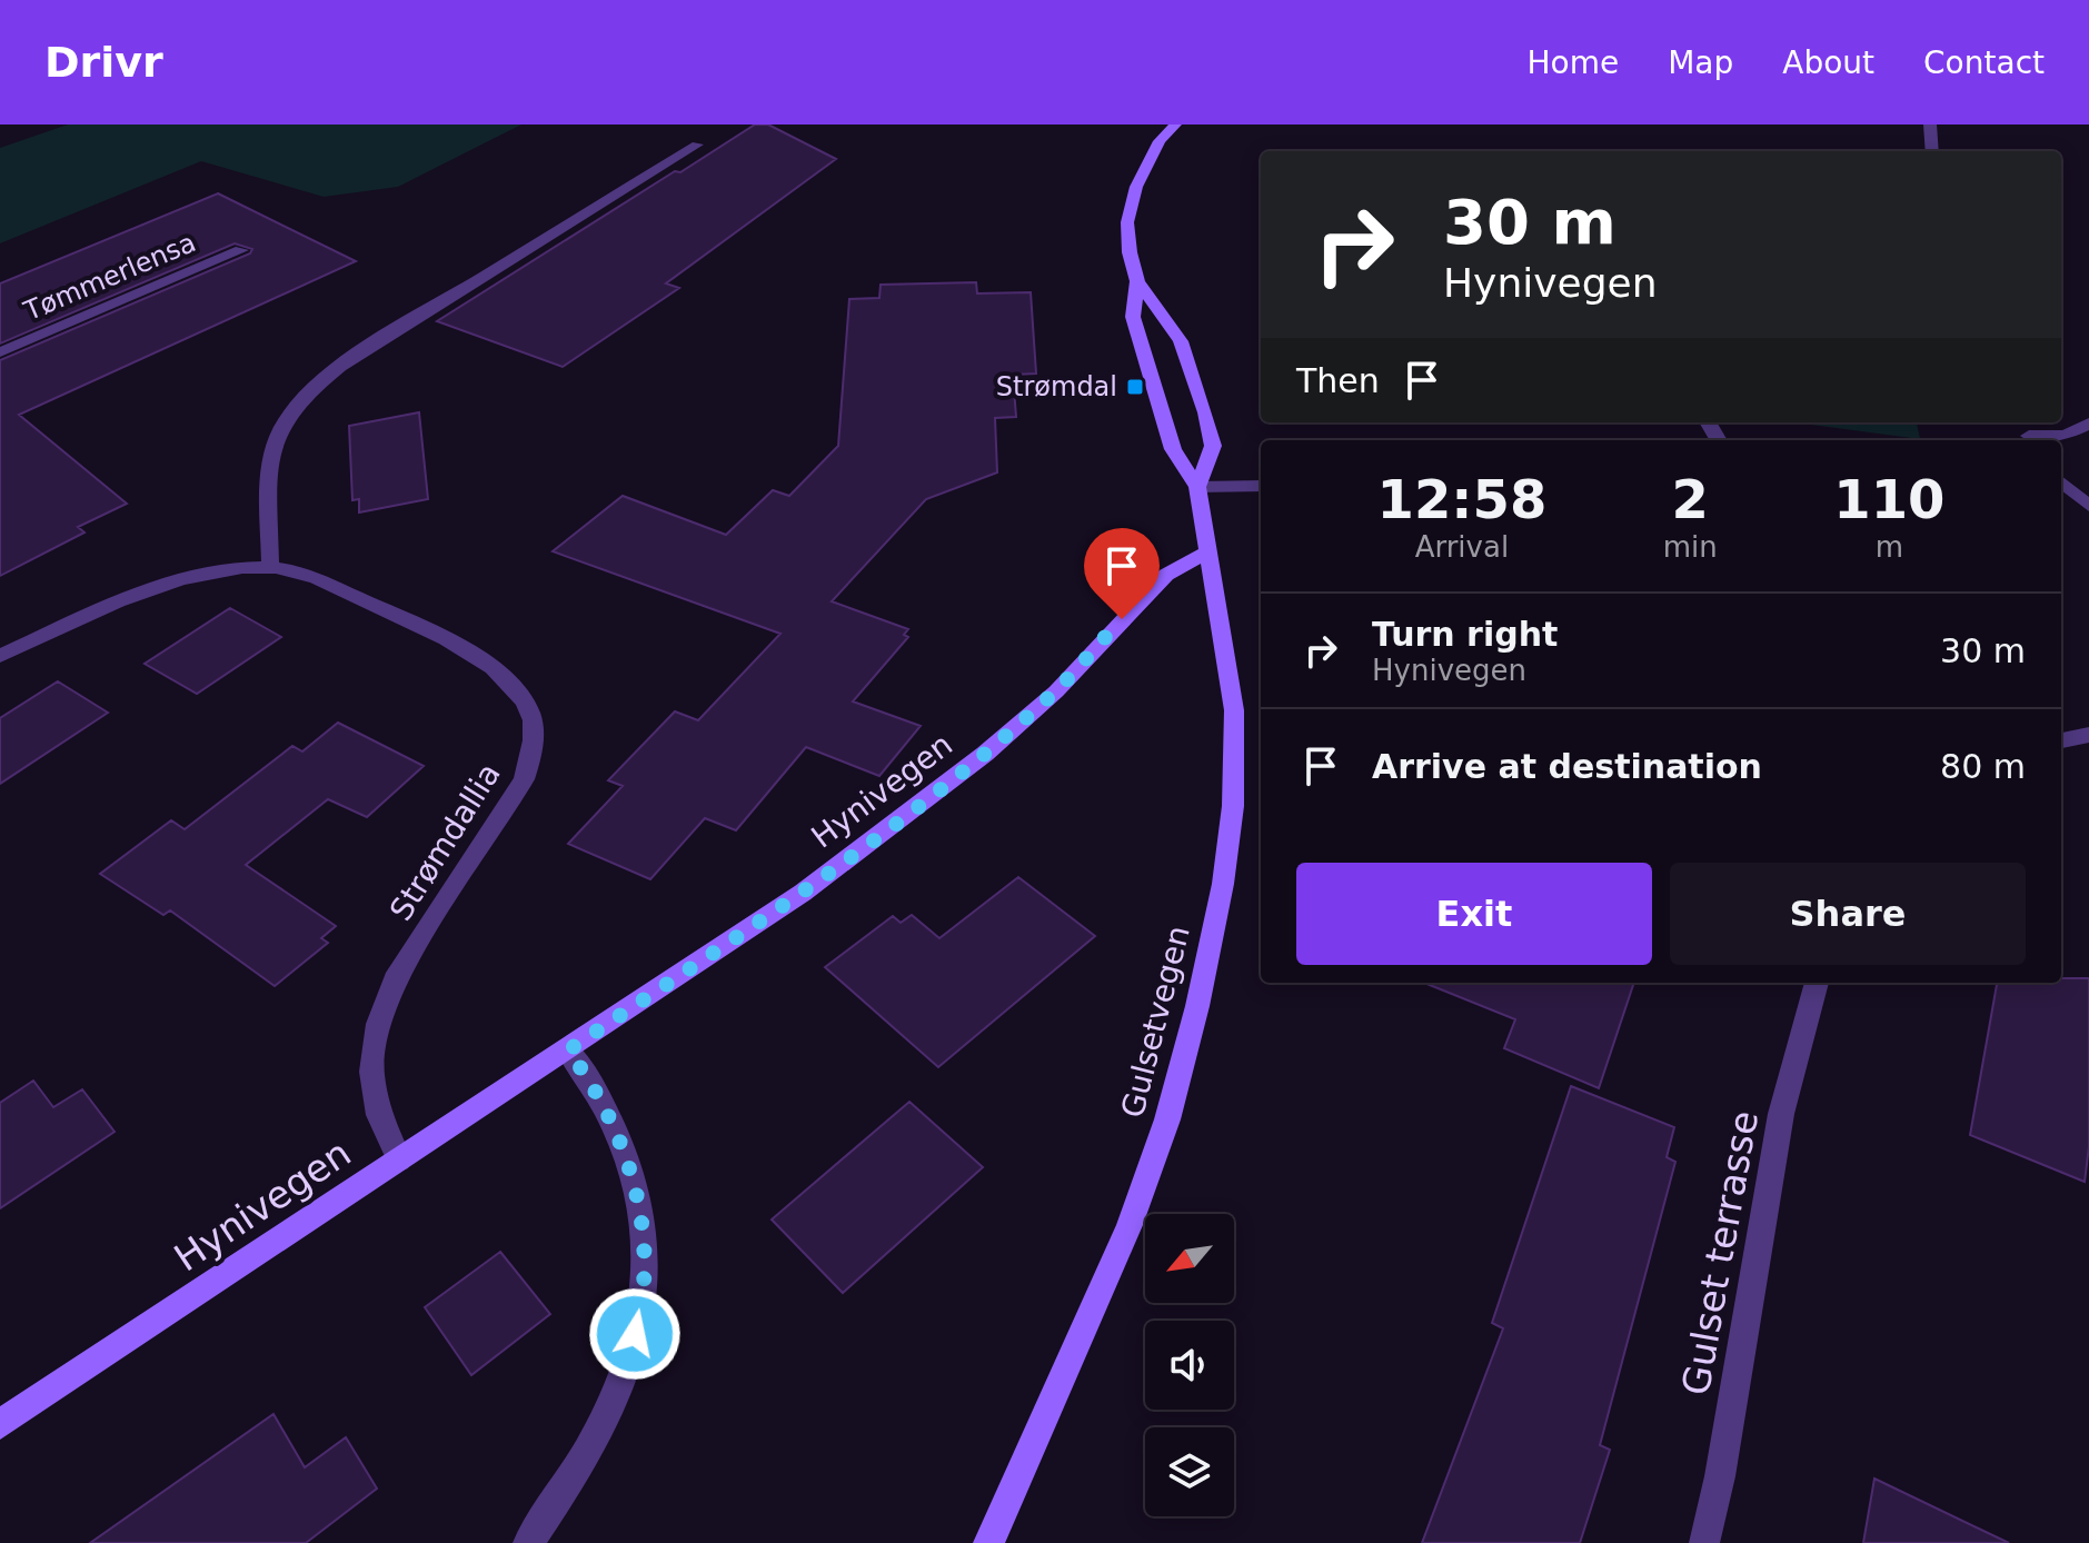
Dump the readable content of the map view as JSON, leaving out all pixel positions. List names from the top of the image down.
{
  "streets": {
    "main road": ["Hynivegen", "Gulsetvegen"],
    "street": ["Tømmerlensa", "Strømdallia", "Gulset terrasse"]
  },
  "crossings": [
    ["Hynivegen", "Strømdallia"],
    ["Hynivegen", "Gulsetvegen"]
  ],
  "places": {
    "transit": ["Strømdal"]
  },
  "north": "bottom left",
  "page": {
    "header": "Drivr",
    "nav": [
      "Home",
      "Map",
      "About",
      "Contact"
    ],
    "turn": ["30 m", "Hynivegen"],
    "then": "Then",
    "eta": [
      "12:58",
      "Arrival",
      "2",
      "min",
      "110",
      "m"
    ],
    "list": [
      {
        "name": "Turn right",
        "note": "Hynivegen",
        "value": "30 m"
      },
      {
        "name": "Arrive at destination",
        "value": "80 m"
      }
    ],
    "buttons": ["Exit", "Share"]
  }
}
